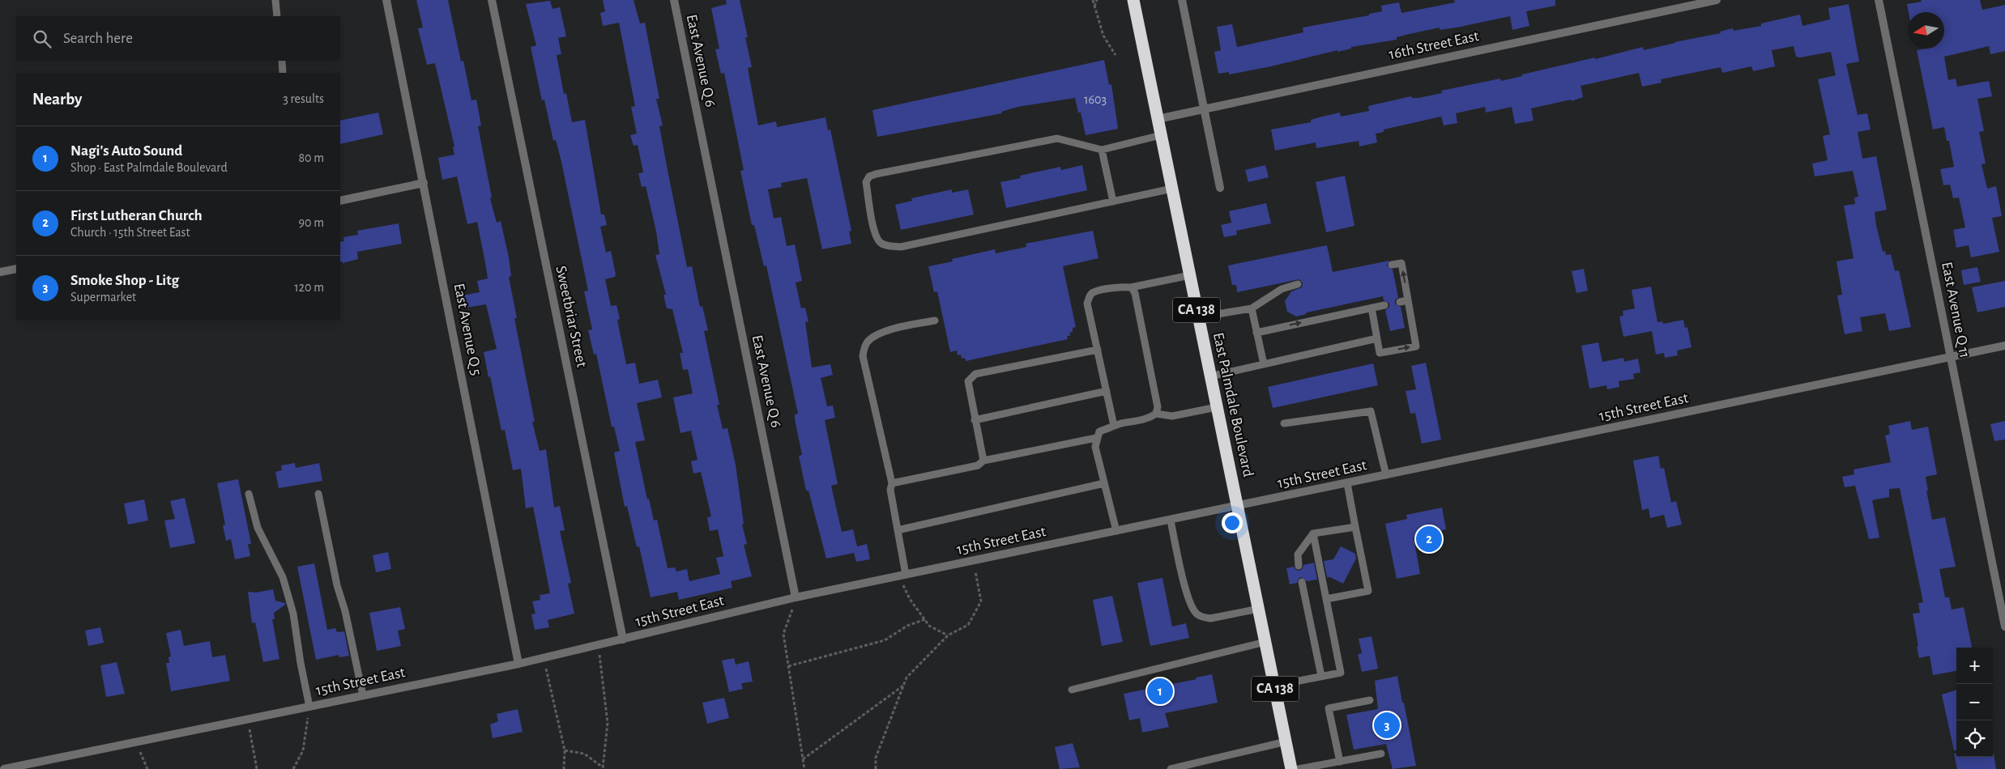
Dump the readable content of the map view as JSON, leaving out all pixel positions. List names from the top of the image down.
{
  "streets": {
    "highway": ["CA 138", "East Palmdale Boulevard"],
    "street": [
      "16th Street East",
      "East Avenue Q 6",
      "East Avenue Q 11",
      "Sweetbriar Street",
      "East Avenue Q 5",
      "15th Street East"
    ]
  },
  "crossings": [
    ["16th Street East", "East Palmdale Boulevard"],
    ["East Avenue Q 6", "15th Street East"],
    ["East Avenue Q 11", "15th Street East"],
    ["Sweetbriar Street", "15th Street East"],
    ["East Avenue Q 5", "15th Street East"],
    ["East Palmdale Boulevard", "15th Street East"]
  ],
  "house_numbers": ["1603"],
  "north": "left",
  "page": {
    "search": "Search here",
    "heading": ["Nearby", "3 results"],
    "list": [
      {
        "mark": "1",
        "name": "Nagi's Auto Sound",
        "note": "Shop · East Palmdale Boulevard",
        "value": "80 m"
      },
      {
        "mark": "2",
        "name": "First Lutheran Church",
        "note": "Church · 15th Street East",
        "value": "90 m"
      },
      {
        "mark": "3",
        "name": "Smoke Shop - Litg",
        "note": "Supermarket",
        "value": "120 m"
      }
    ],
    "pins": ["2", "1", "3"],
    "map_buttons": ["+", "−"]
  }
}
